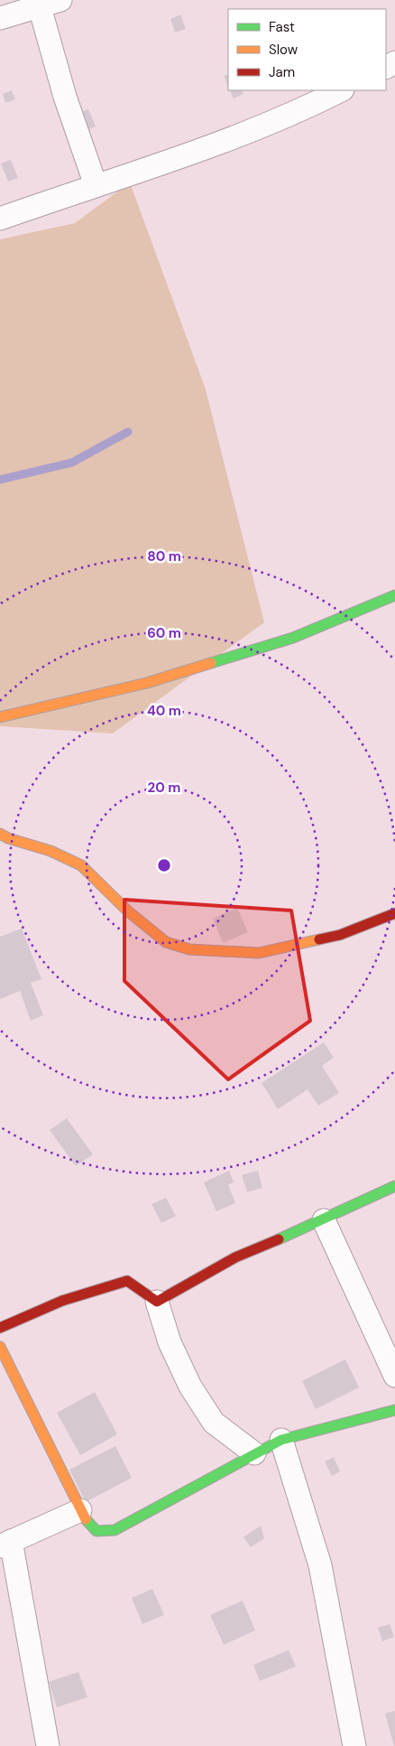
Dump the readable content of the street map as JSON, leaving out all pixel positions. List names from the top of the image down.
{
  "legend": ["Fast", "Slow", "Jam"],
  "rings": [
    "80 m",
    "60 m",
    "40 m",
    "20 m"
  ]
}
